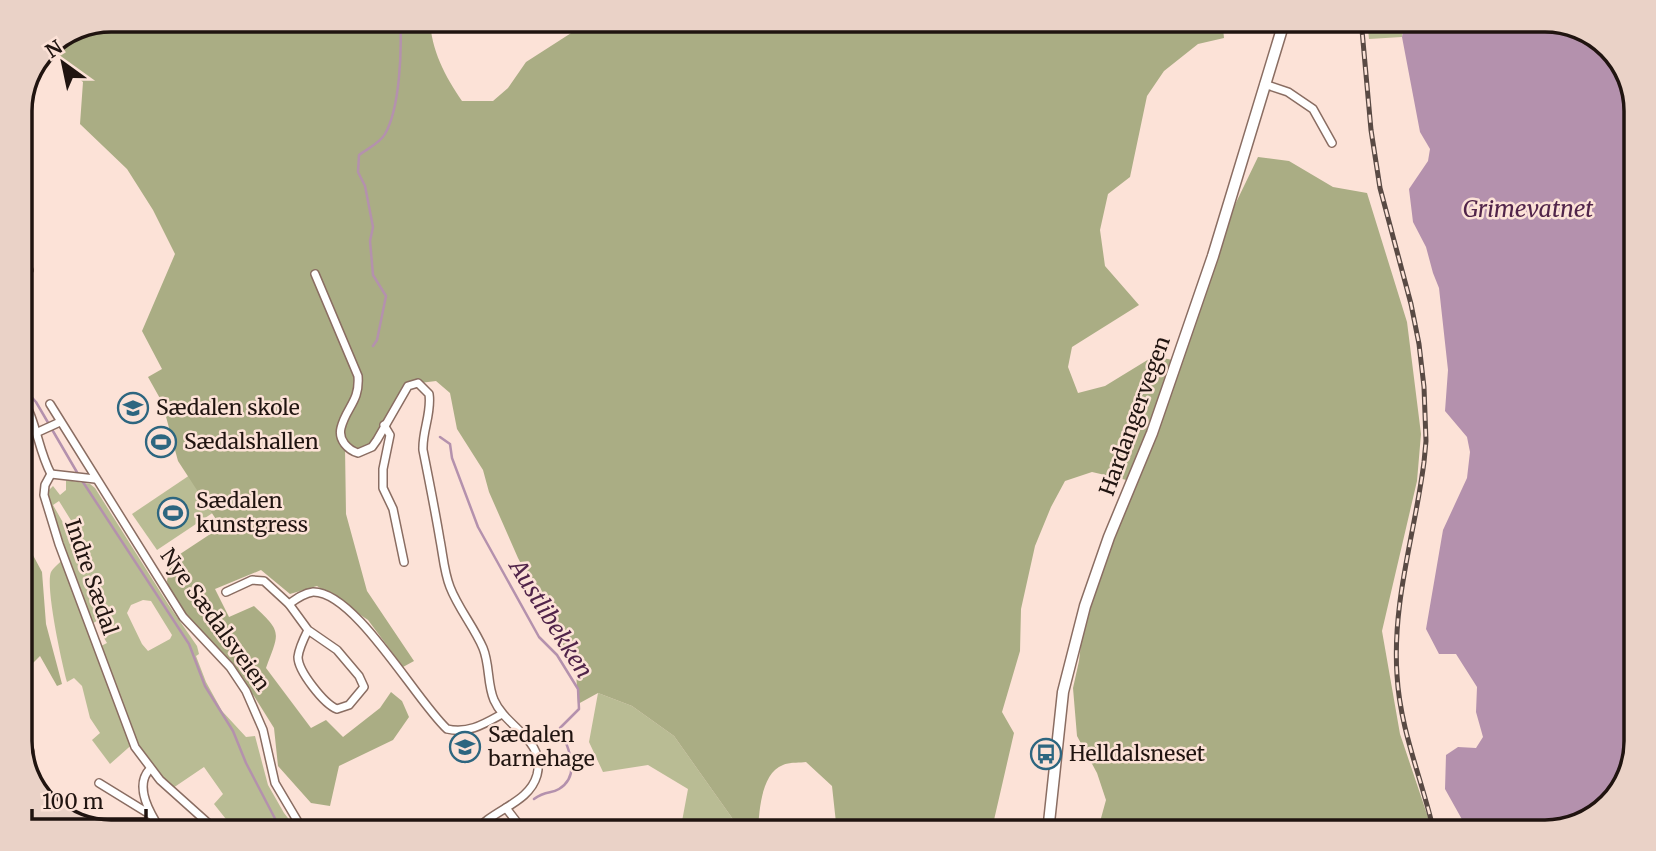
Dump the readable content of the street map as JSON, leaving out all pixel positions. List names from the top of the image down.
{
  "streets": {
    "main road": ["Hardangervegen"],
    "street": ["Indre Sædal", "Nye Sædalsveien"]
  },
  "water": ["Grimevatnet", "Austlibekken"],
  "places": {
    "school or university": ["Sædalen skole", "Sædalen barnehage"],
    "sports": ["Sædalshallen", "Sædalen kunstgress"],
    "bus stop": ["Helldalsneset"]
  },
  "scale_bar": "100 m",
  "north": "top left"
}
